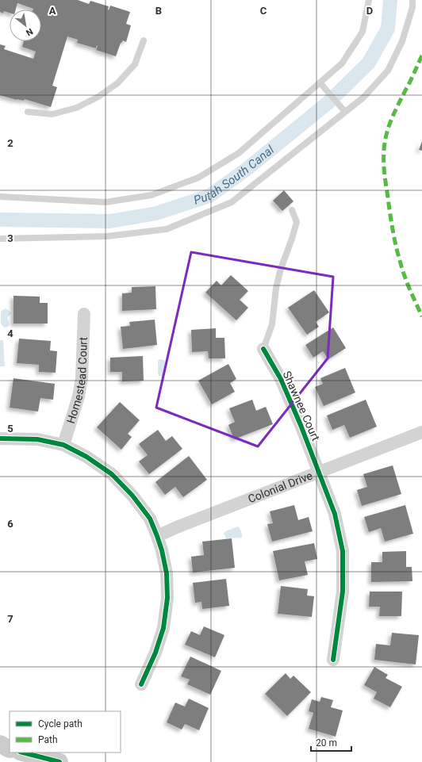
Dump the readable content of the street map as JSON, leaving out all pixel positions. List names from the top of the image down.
{
  "streets": {
    "street": ["Homestead Court", "Shawnee Court", "Colonial Drive"]
  },
  "crossings": [
    ["Shawnee Court", "Colonial Drive"]
  ],
  "water": ["Putah South Canal"],
  "legend": ["Cycle path", "Path"],
  "scale_bar": "20 m",
  "north": "bottom right",
  "grid": {
    "columns": [
      "A",
      "B",
      "C",
      "D"
    ],
    "rows": [
      "2",
      "3",
      "4",
      "5",
      "6",
      "7"
    ]
  }
}
